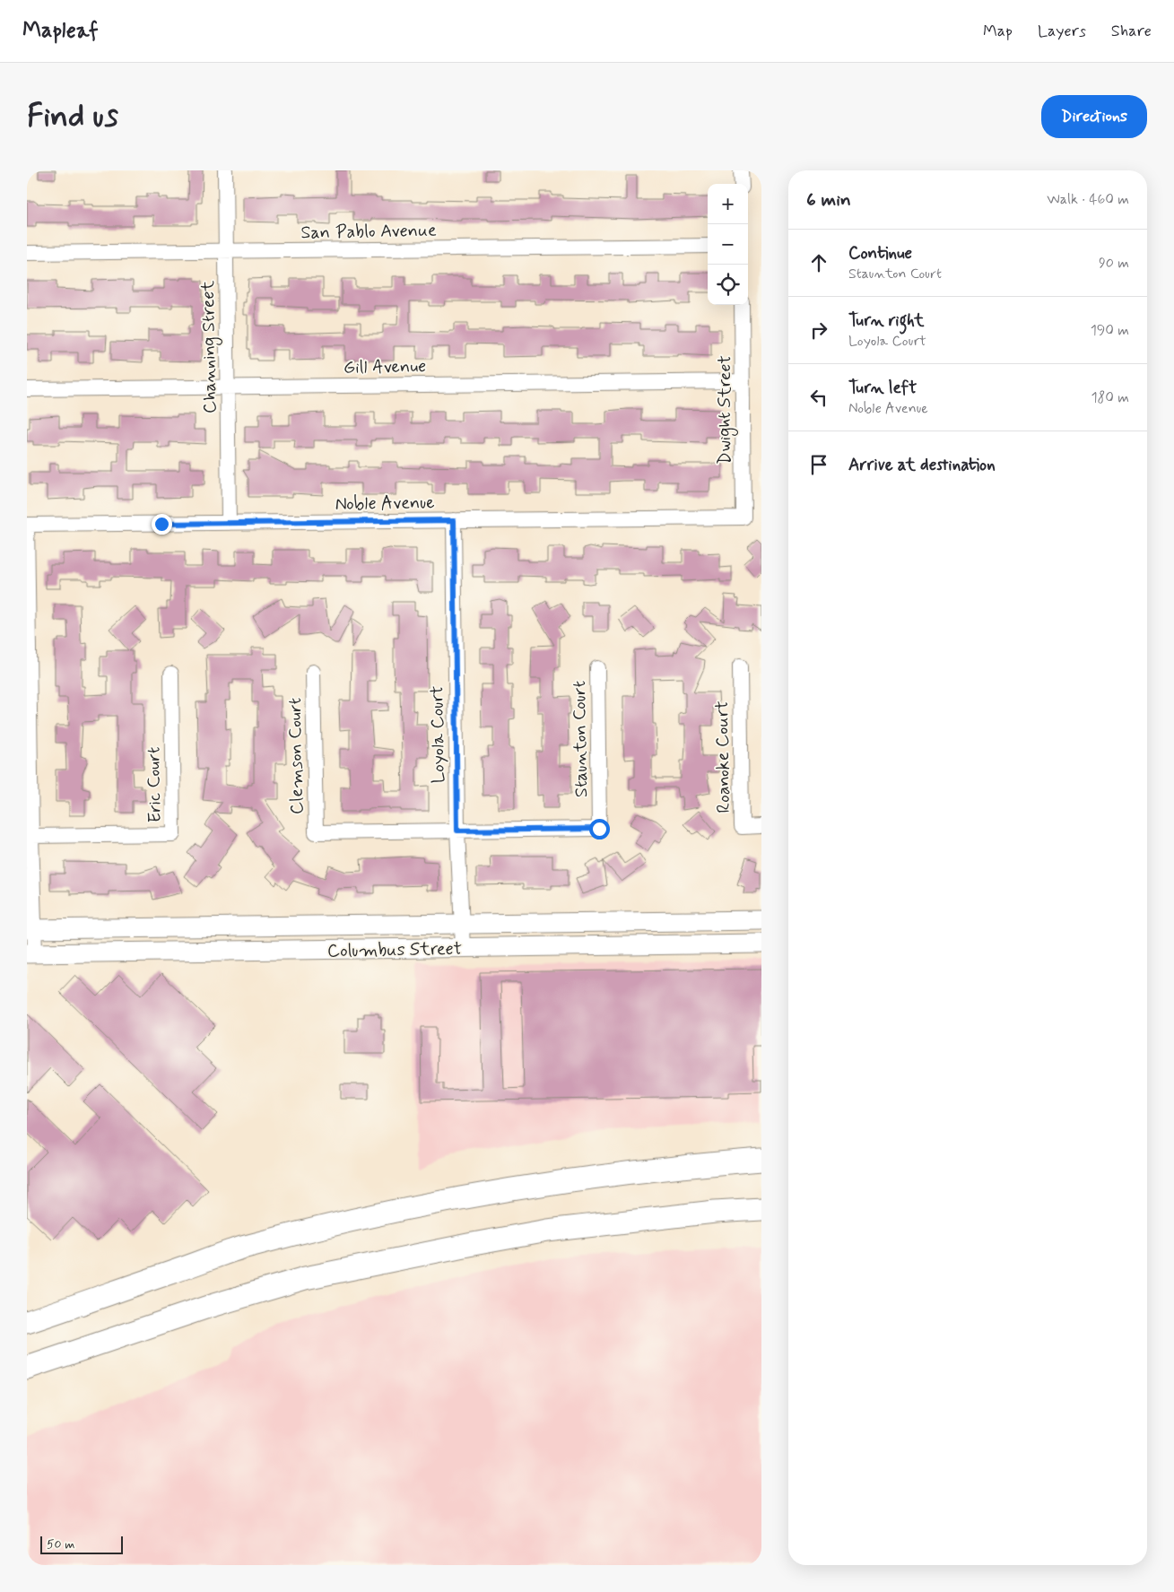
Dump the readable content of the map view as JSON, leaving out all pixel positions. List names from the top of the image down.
{
  "streets": {
    "main road": ["Columbus Street"],
    "street": [
      "San Pablo Avenue",
      "Channing Street",
      "Gill Avenue",
      "Dwight Street",
      "Noble Avenue",
      "Loyola Court",
      "Staunton Court",
      "Clemson Court",
      "Roanoke Court",
      "Eric Court"
    ]
  },
  "crossings": [
    ["San Pablo Avenue", "Channing Street"],
    ["Channing Street", "Gill Avenue"],
    ["Channing Street", "Noble Avenue"],
    ["Gill Avenue", "Dwight Street"],
    ["Dwight Street", "Noble Avenue"],
    ["Noble Avenue", "Loyola Court"],
    ["Loyola Court", "Staunton Court"],
    ["Loyola Court", "Clemson Court"],
    ["Loyola Court", "Columbus Street"],
    ["Staunton Court", "Clemson Court"]
  ],
  "scale_bar": "50 m",
  "page": {
    "header": "Mapleaf",
    "nav": ["Map", "Layers", "Share"],
    "buttons": "Directions",
    "title": "Find us",
    "heading": ["6 min", "Walk · 460 m"],
    "map_buttons": ["+", "−"],
    "list": [
      ["Continue", "Staunton Court", "90 m"],
      ["Turn right", "Loyola Court", "190 m"],
      ["Turn left", "Noble Avenue", "180 m"],
      "Arrive at destination"
    ],
    "scale": "50 m"
  }
}
